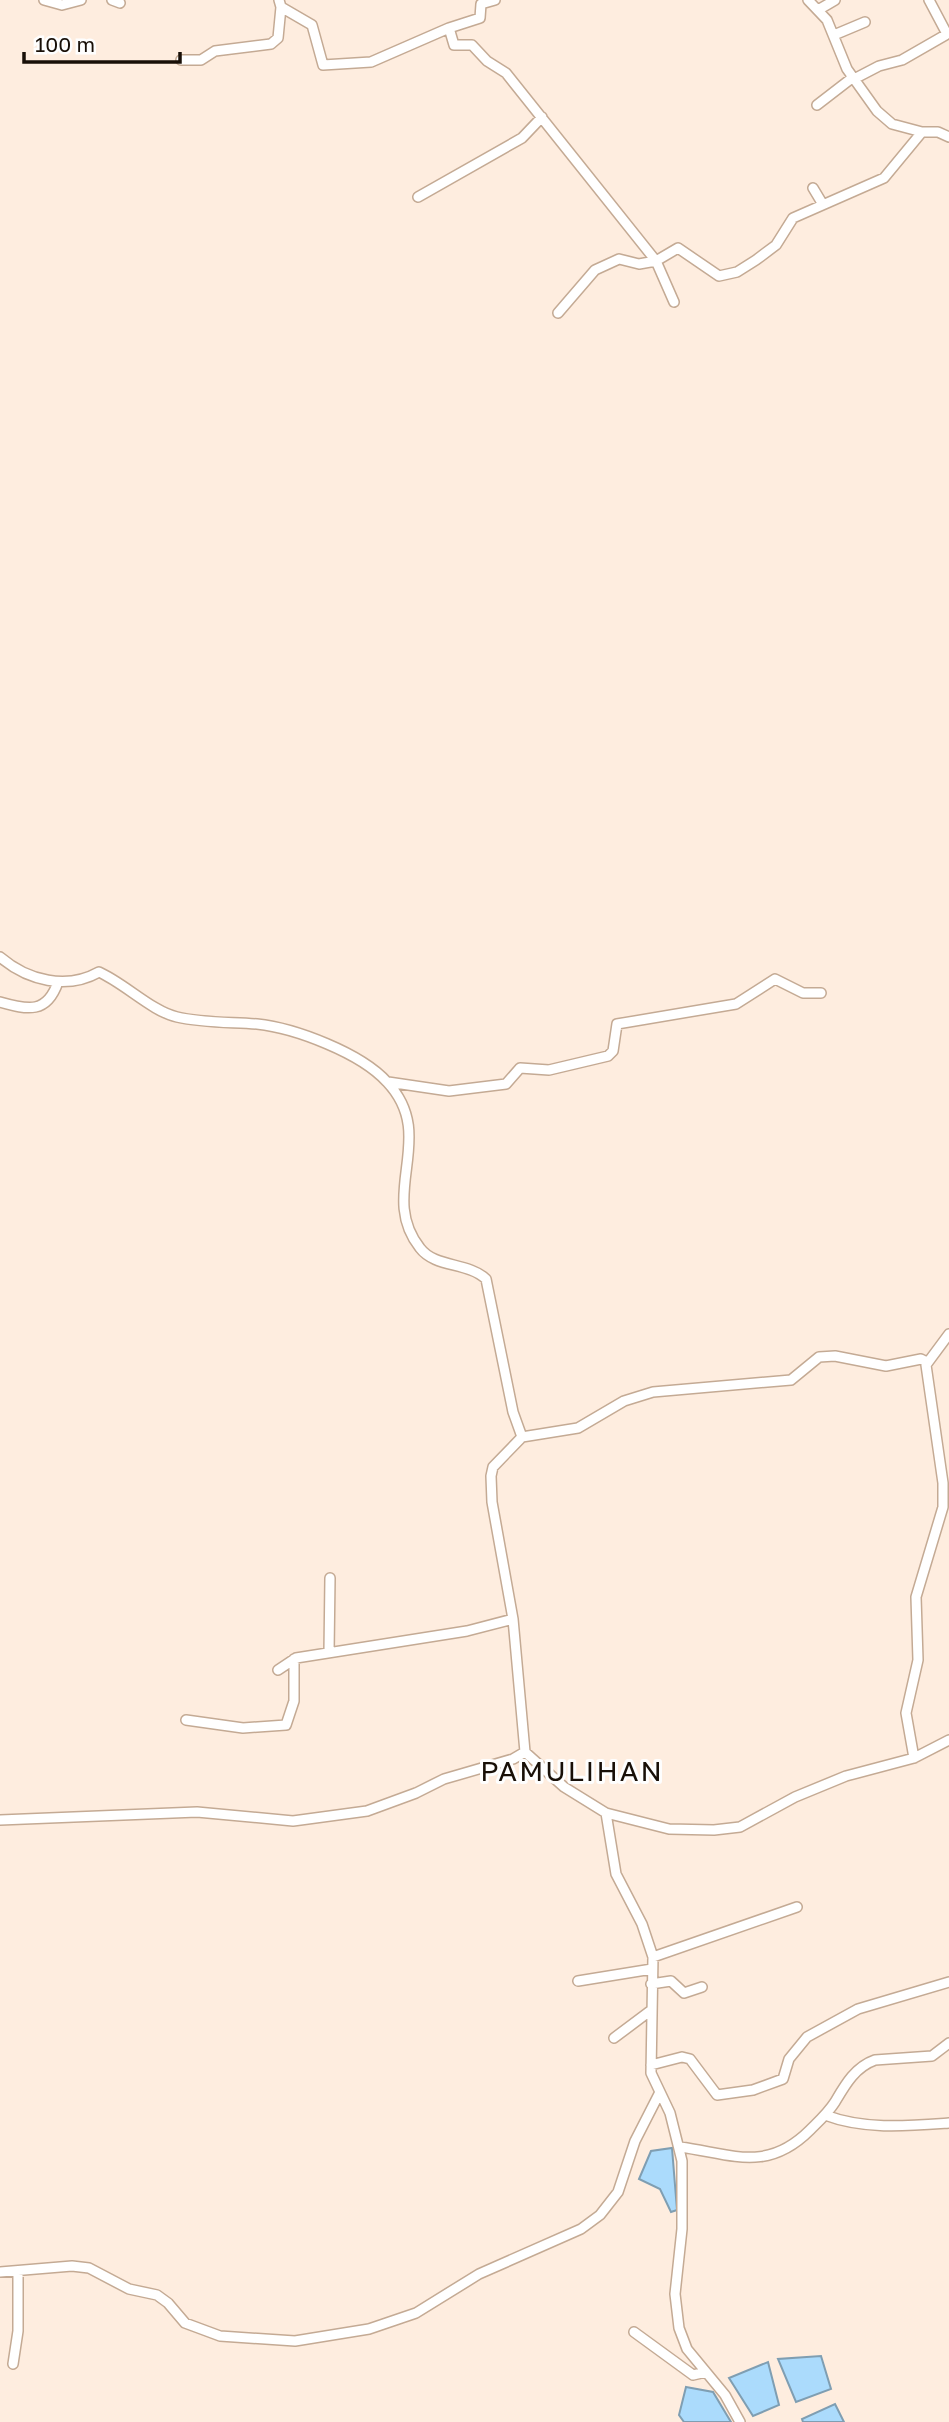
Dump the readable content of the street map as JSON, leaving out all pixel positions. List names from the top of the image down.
{
  "districts": ["PAMULIHAN"],
  "scale_bar": "100 m"
}
